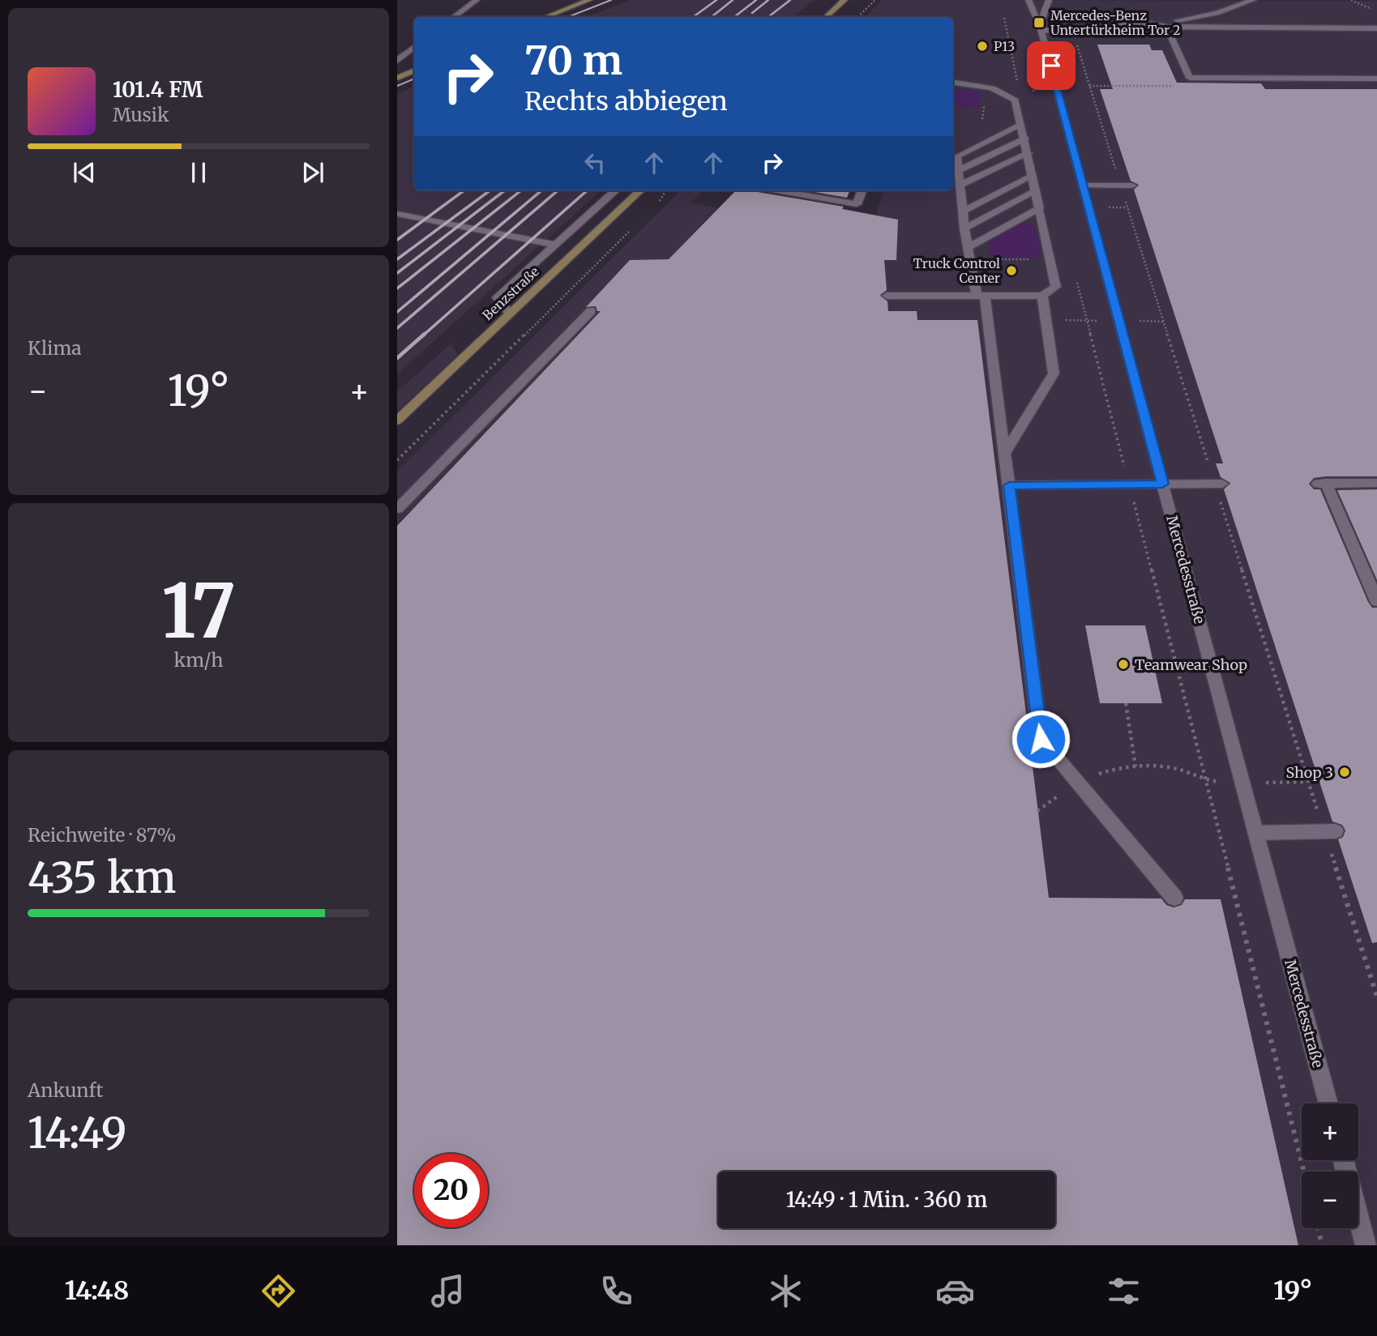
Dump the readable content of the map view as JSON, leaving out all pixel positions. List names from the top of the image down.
{
  "streets": {
    "main road": ["Benzstraße"],
    "street": ["Mercedesstraße"]
  },
  "places": {
    "transit": ["Mercedes-Benz Untertürkheim Tor 2"],
    "other": [
      "P13",
      "Truck Control Center",
      "Teamwear Shop",
      "Shop 3"
    ]
  },
  "page": {
    "turn": ["70 m", "Rechts abbiegen"],
    "song": ["101.4 FM", "Musik"],
    "tile": [
      "Klima",
      ["17", "km/h"],
      ["Reichweite · 87%", "435 km"],
      ["Ankunft", "14:49"]
    ],
    "heat": ["−", "19°", "+"],
    "map_buttons": ["+", "−"],
    "limit": "20",
    "trip": "14:49 · 1 Min. · 360 m",
    "tabs": ["14:48", "19°"]
  }
}
